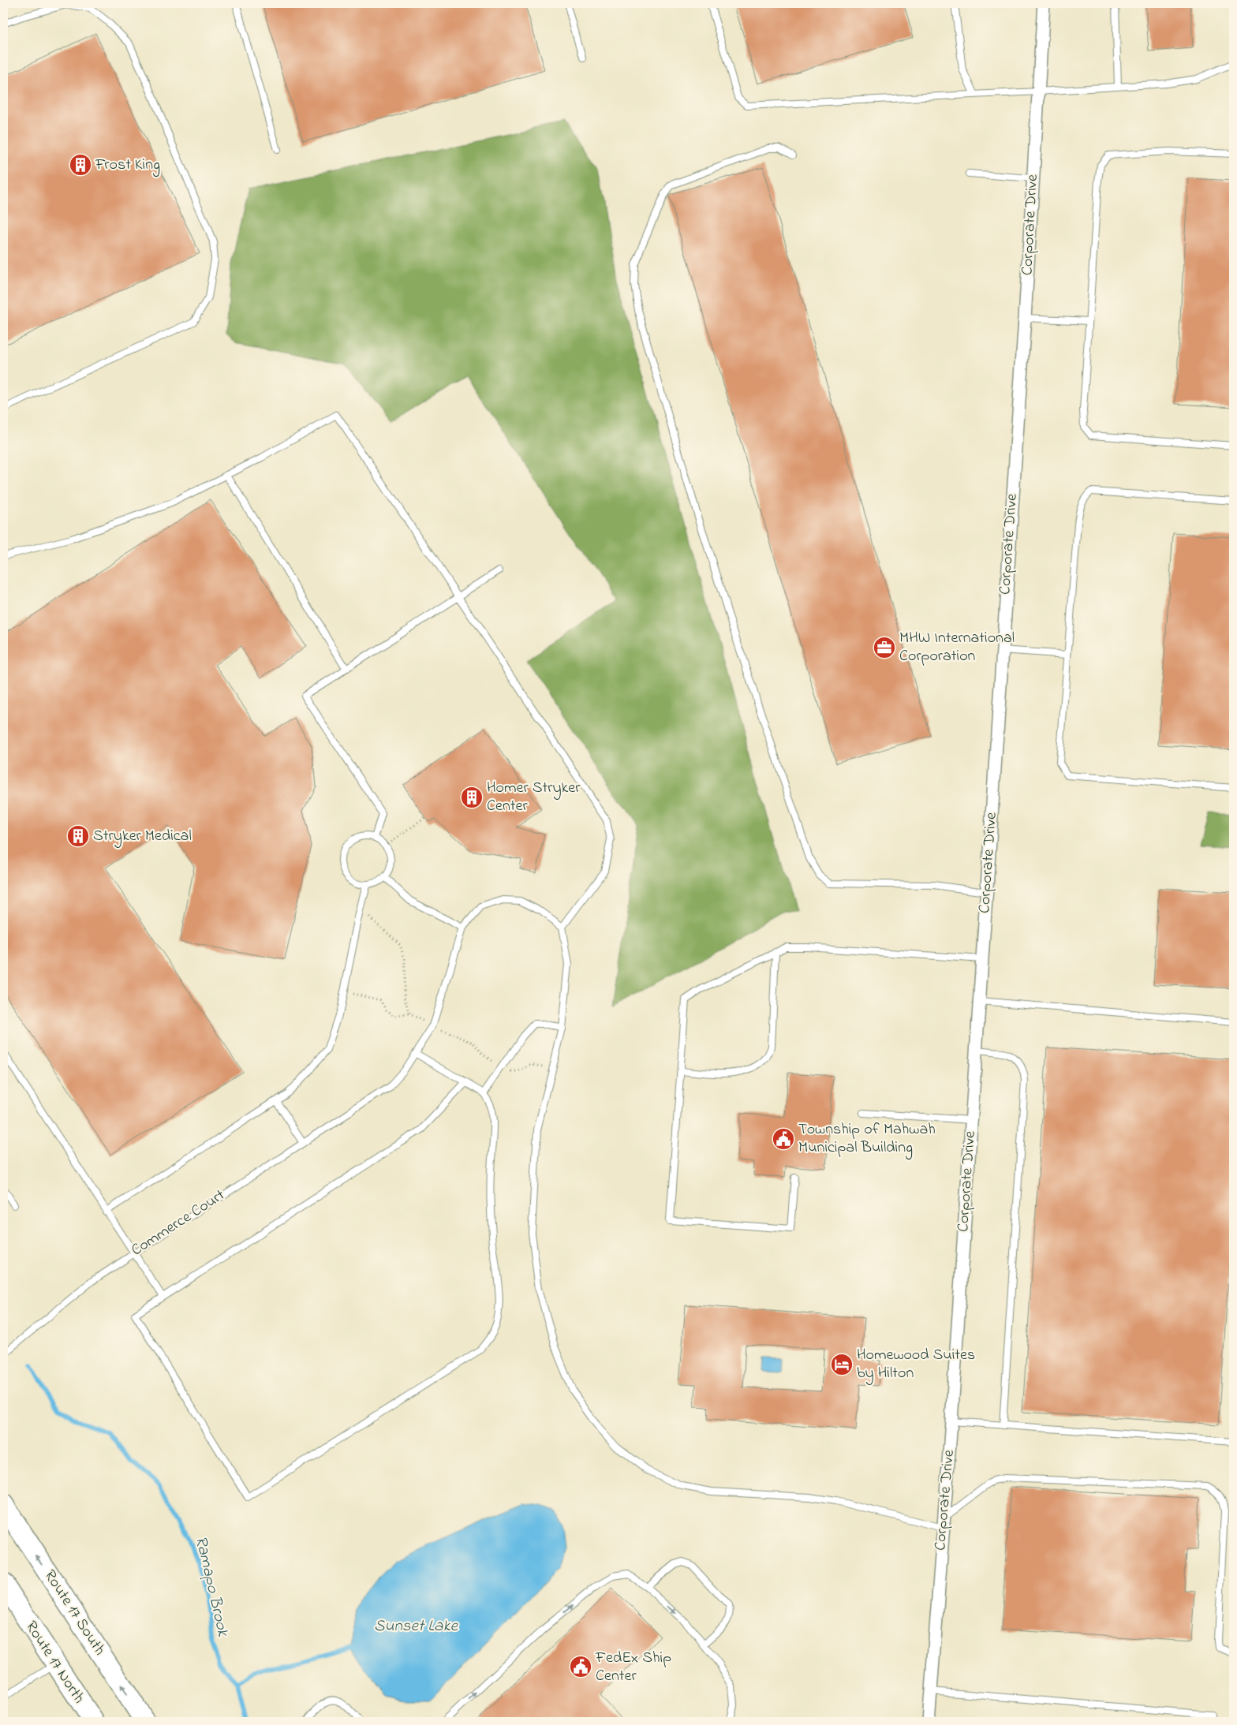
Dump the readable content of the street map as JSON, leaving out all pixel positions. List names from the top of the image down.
{
  "streets": {
    "highway": ["Route 17 South", "Route 17 North"],
    "street": ["Corporate Drive"],
    "lane": ["Commerce Court"]
  },
  "one_way": ["Route 17 South"],
  "water": ["Ramapo Brook", "Sunset Lake"],
  "places": {
    "building": ["Frost King", "Homer Stryker Center", "Stryker Medical"],
    "office": ["MHW International Corporation"],
    "public building": ["Township of Mahwah Municipal Building", "FedEx Ship Center"],
    "hotel": ["Homewood Suites by Hilton"]
  }
}
